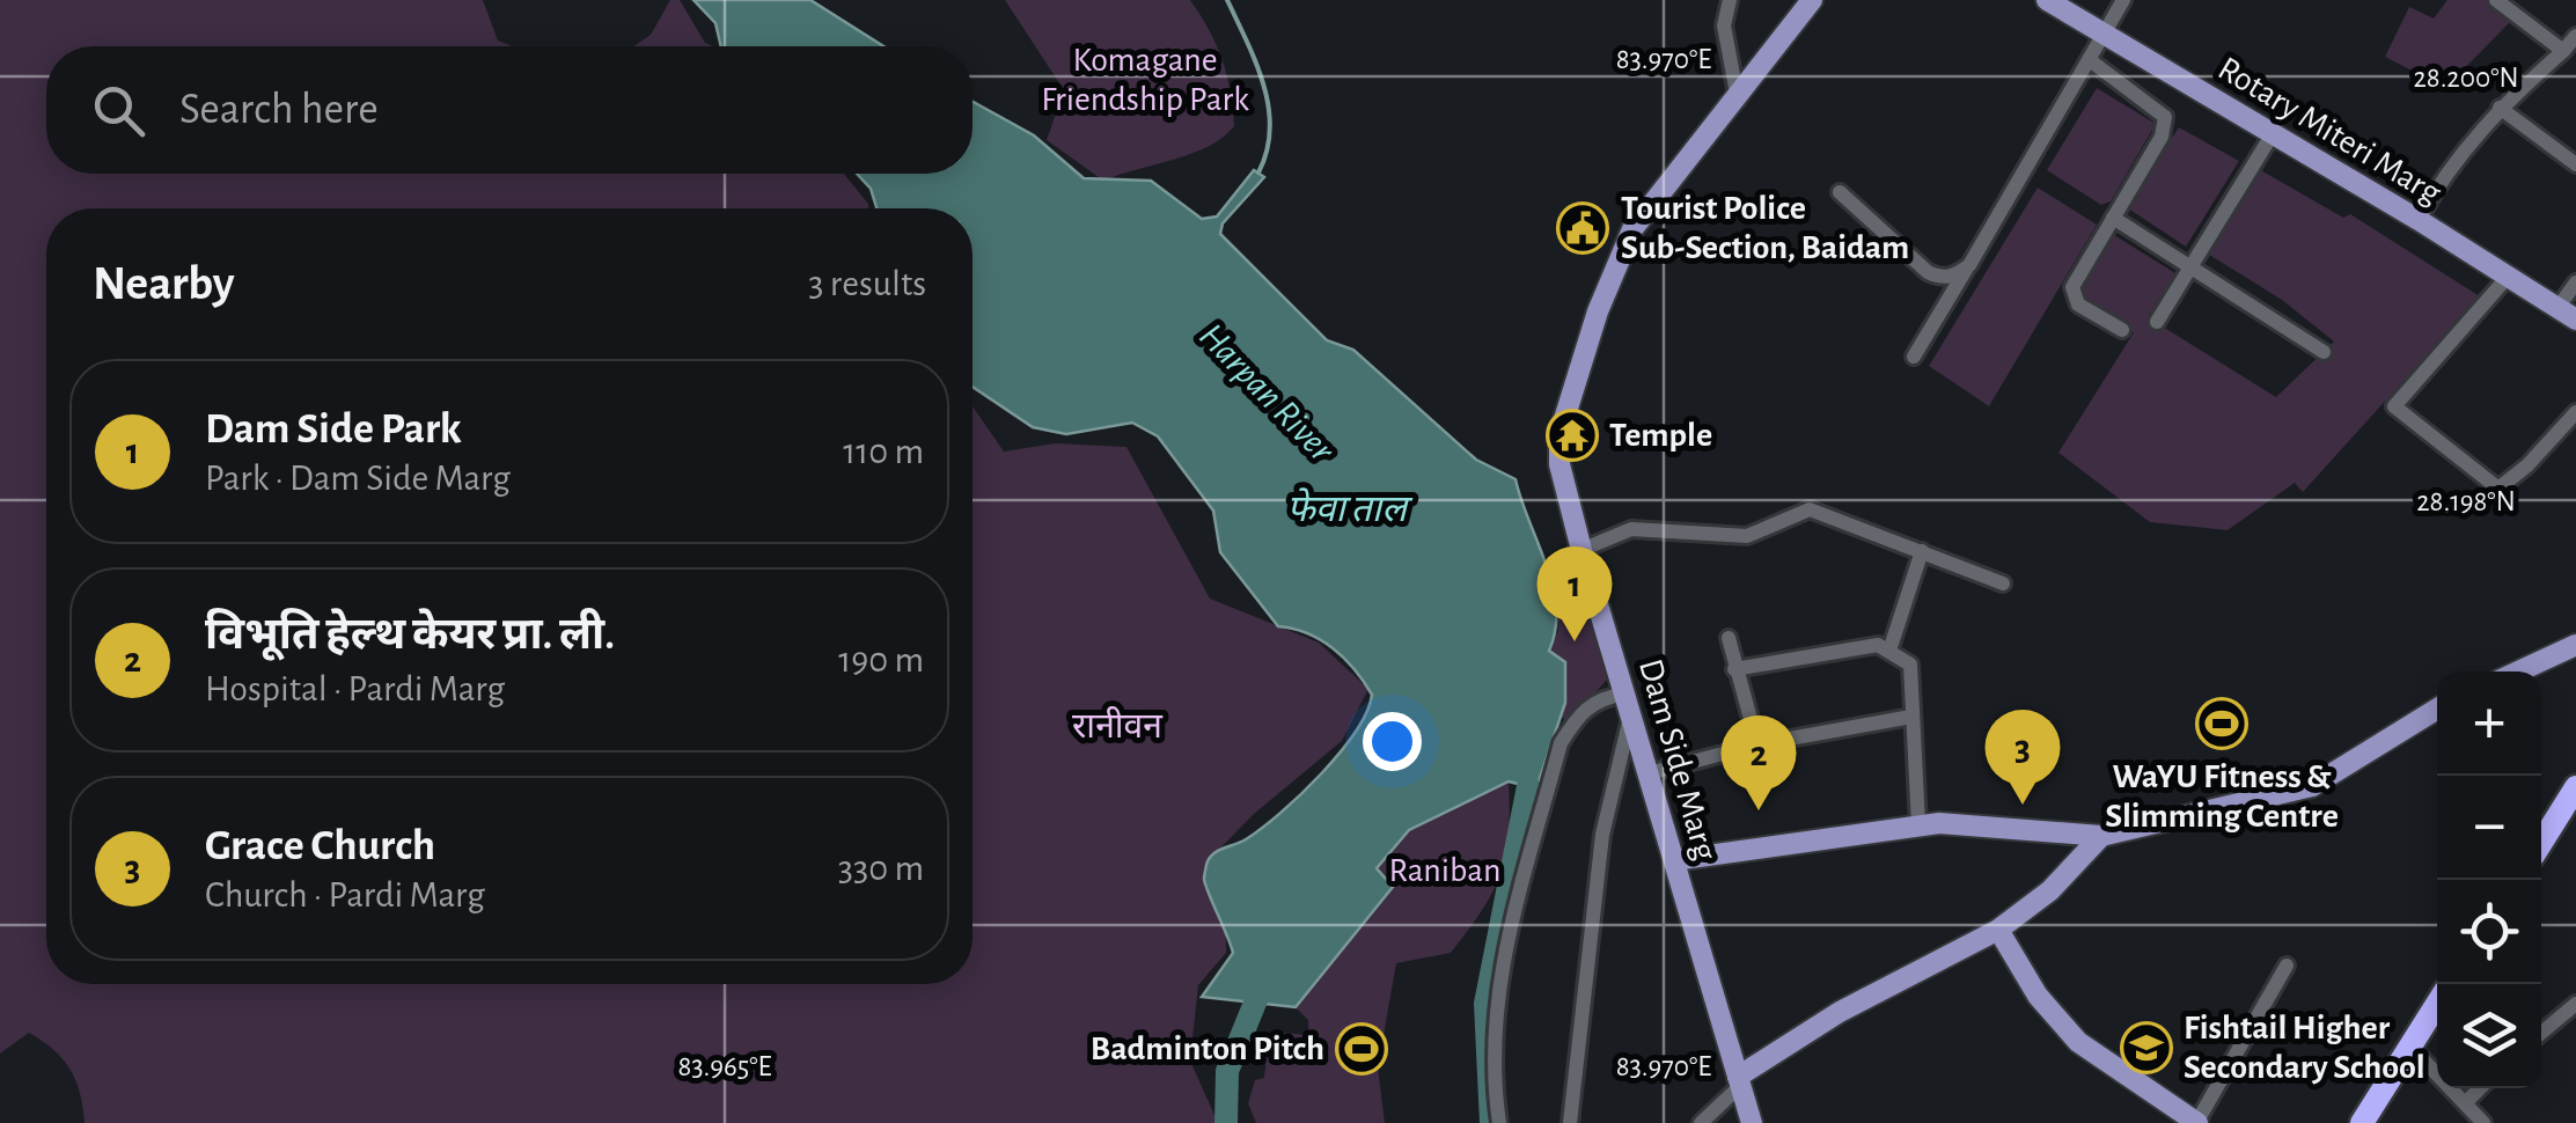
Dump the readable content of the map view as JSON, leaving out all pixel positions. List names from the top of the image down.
{
  "streets": {
    "main road": ["Rotary Miteri Marg", "Dam Side Marg"]
  },
  "water": ["Harpan River", "फेवा ताल"],
  "parks": ["Komagane Friendship Park", "रानीवन", "Raniban"],
  "places": {
    "public building": ["Tourist Police Sub-Section, Baidam"],
    "temple": ["Temple"],
    "sports": ["WaYU Fitness & Slimming Centre", "Badminton Pitch"],
    "school or university": ["Fishtail Higher Secondary School"]
  },
  "page": {
    "search": "Search here",
    "heading": ["Nearby", "3 results"],
    "list": [
      {
        "mark": "1",
        "name": "Dam Side Park",
        "note": "Park · Dam Side Marg",
        "value": "110 m"
      },
      {
        "mark": "2",
        "name": "विभूति हेल्थ केयर प्रा. ली.",
        "note": "Hospital · Pardi Marg",
        "value": "190 m"
      },
      {
        "mark": "3",
        "name": "Grace Church",
        "note": "Church · Pardi Marg",
        "value": "330 m"
      }
    ],
    "pins": ["1", "3", "2"],
    "map_buttons": ["+", "−"]
  },
  "coordinates": [
    "83.970°E",
    "28.200°N",
    "28.198°N",
    "83.965°E"
  ]
}
